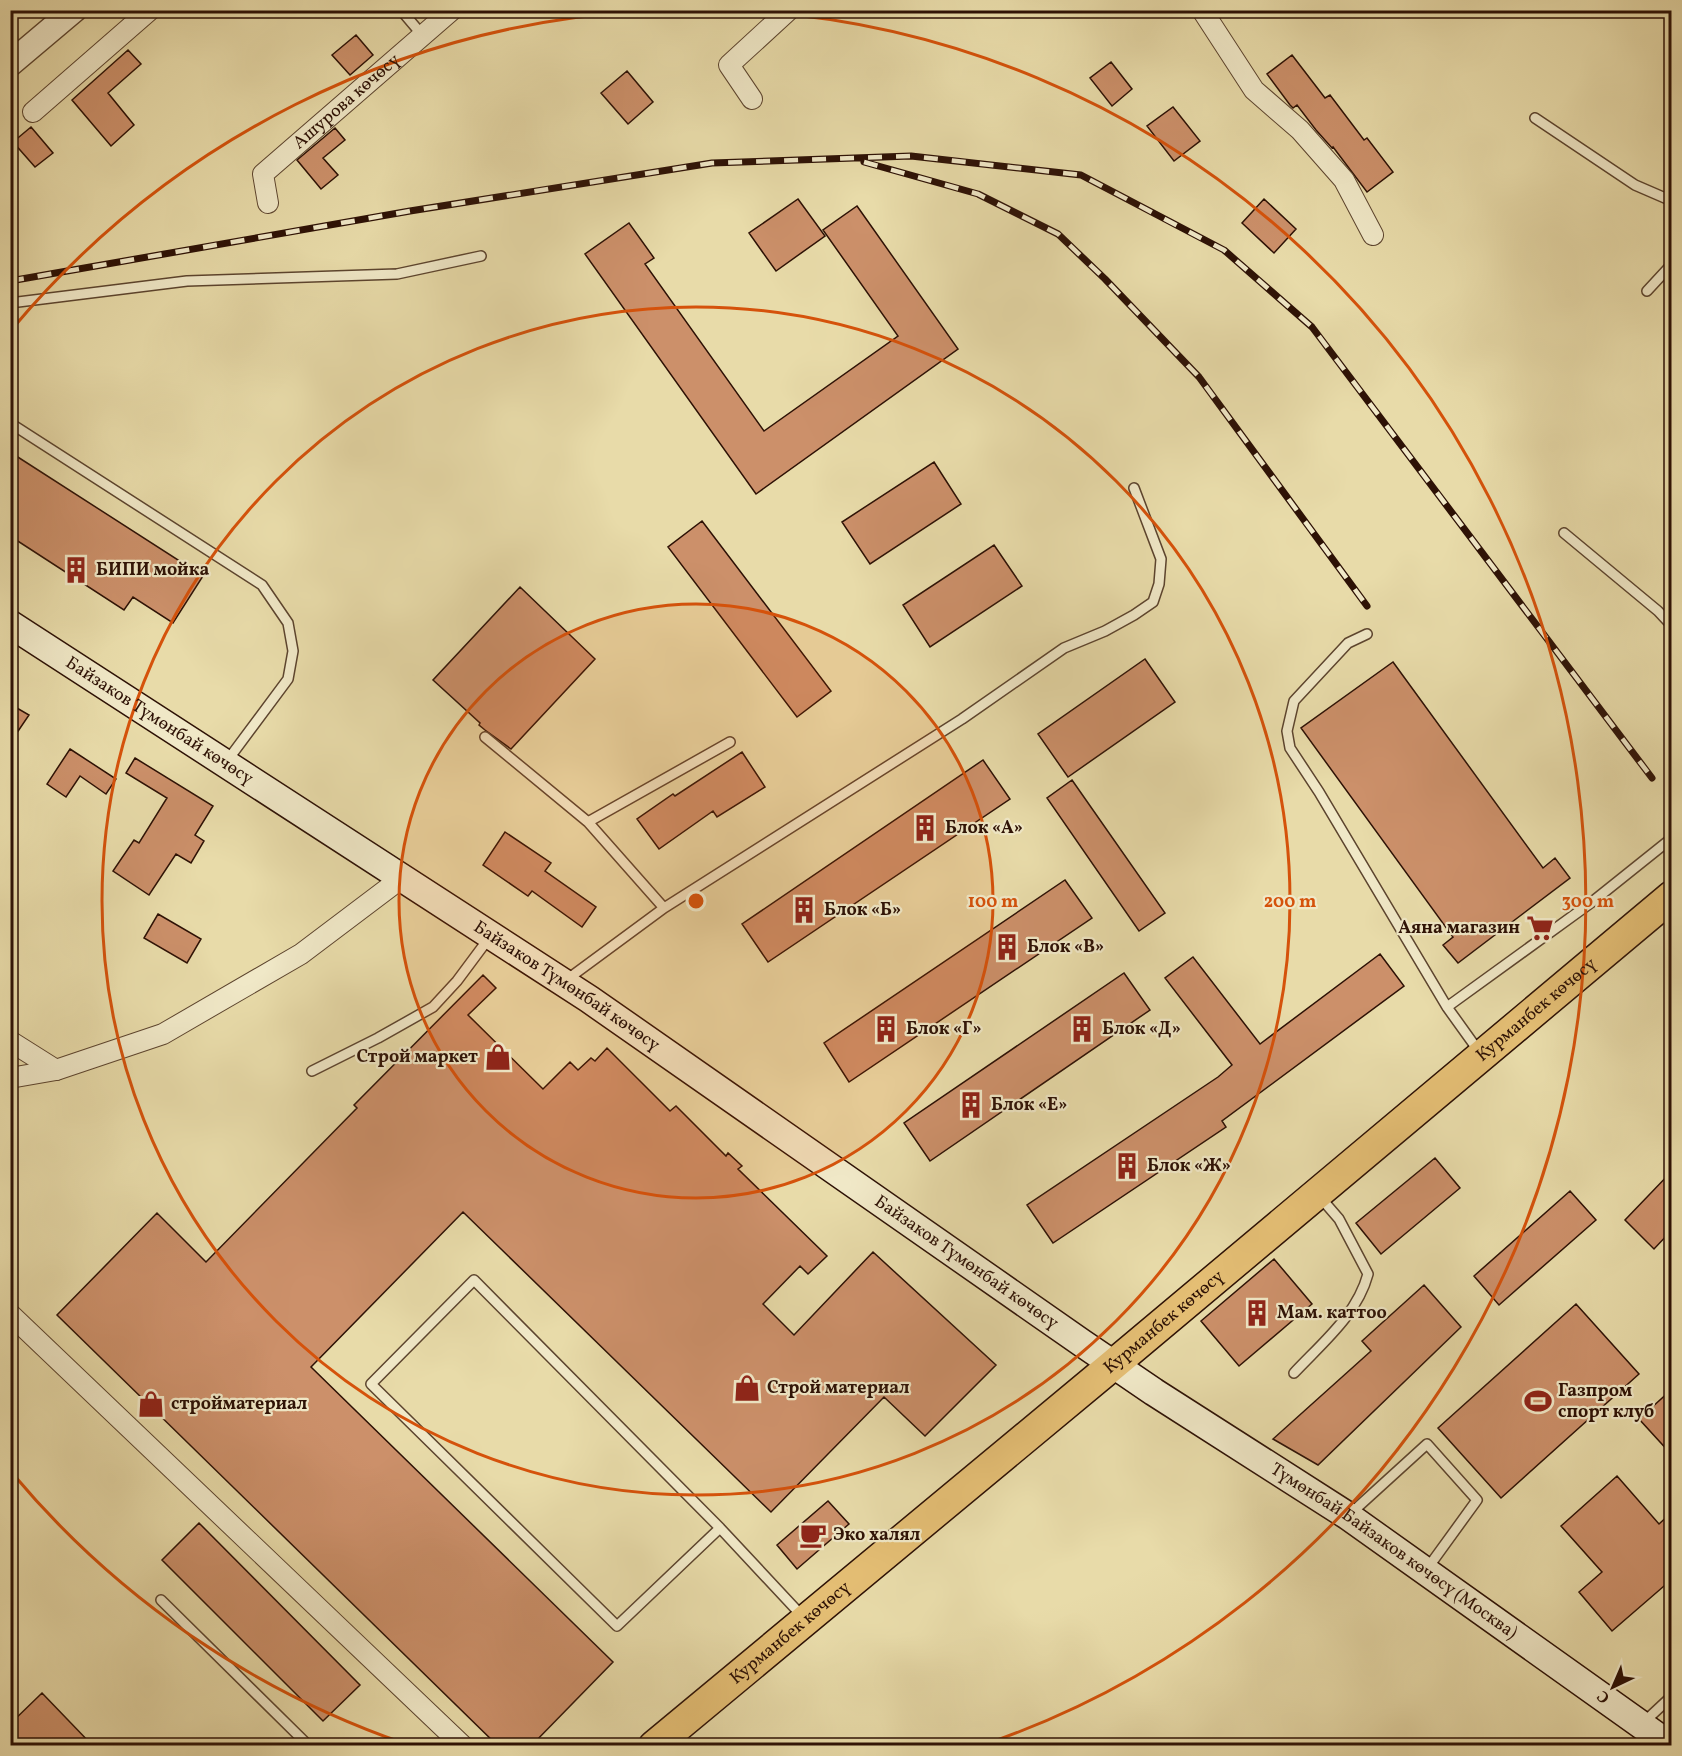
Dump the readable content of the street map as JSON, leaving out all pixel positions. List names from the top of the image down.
{
  "streets": {
    "main road": ["Байзаков Түмөнбай көчөсү", "Курманбек көчөсү", "Түмөнбай Байзаков көчөсү (Москва)"],
    "street": ["Ашурова көчөсү"]
  },
  "crossings": [
    ["Байзаков Түмөнбай көчөсү", "Курманбек көчөсү"],
    ["Байзаков Түмөнбай көчөсү", "Түмөнбай Байзаков көчөсү (Москва)"],
    ["Курманбек көчөсү", "Түмөнбай Байзаков көчөсү (Москва)"]
  ],
  "places": {
    "building": [
      "БИПИ мойка",
      "Блок «А»",
      "Блок «Б»",
      "Блок «В»",
      "Блок «Г»",
      "Блок «Д»",
      "Блок «Е»",
      "Блок «Ж»",
      "Мам. каттоо"
    ],
    "supermarket": ["Аяна магазин"],
    "shop": ["Строй маркет", "Строй материал", "стройматериал"],
    "sports": ["Газпром спорт клуб"],
    "cafe": ["Эко халял"]
  },
  "north": "bottom left",
  "rings": ["100 m", "200 m", "300 m"]
}
